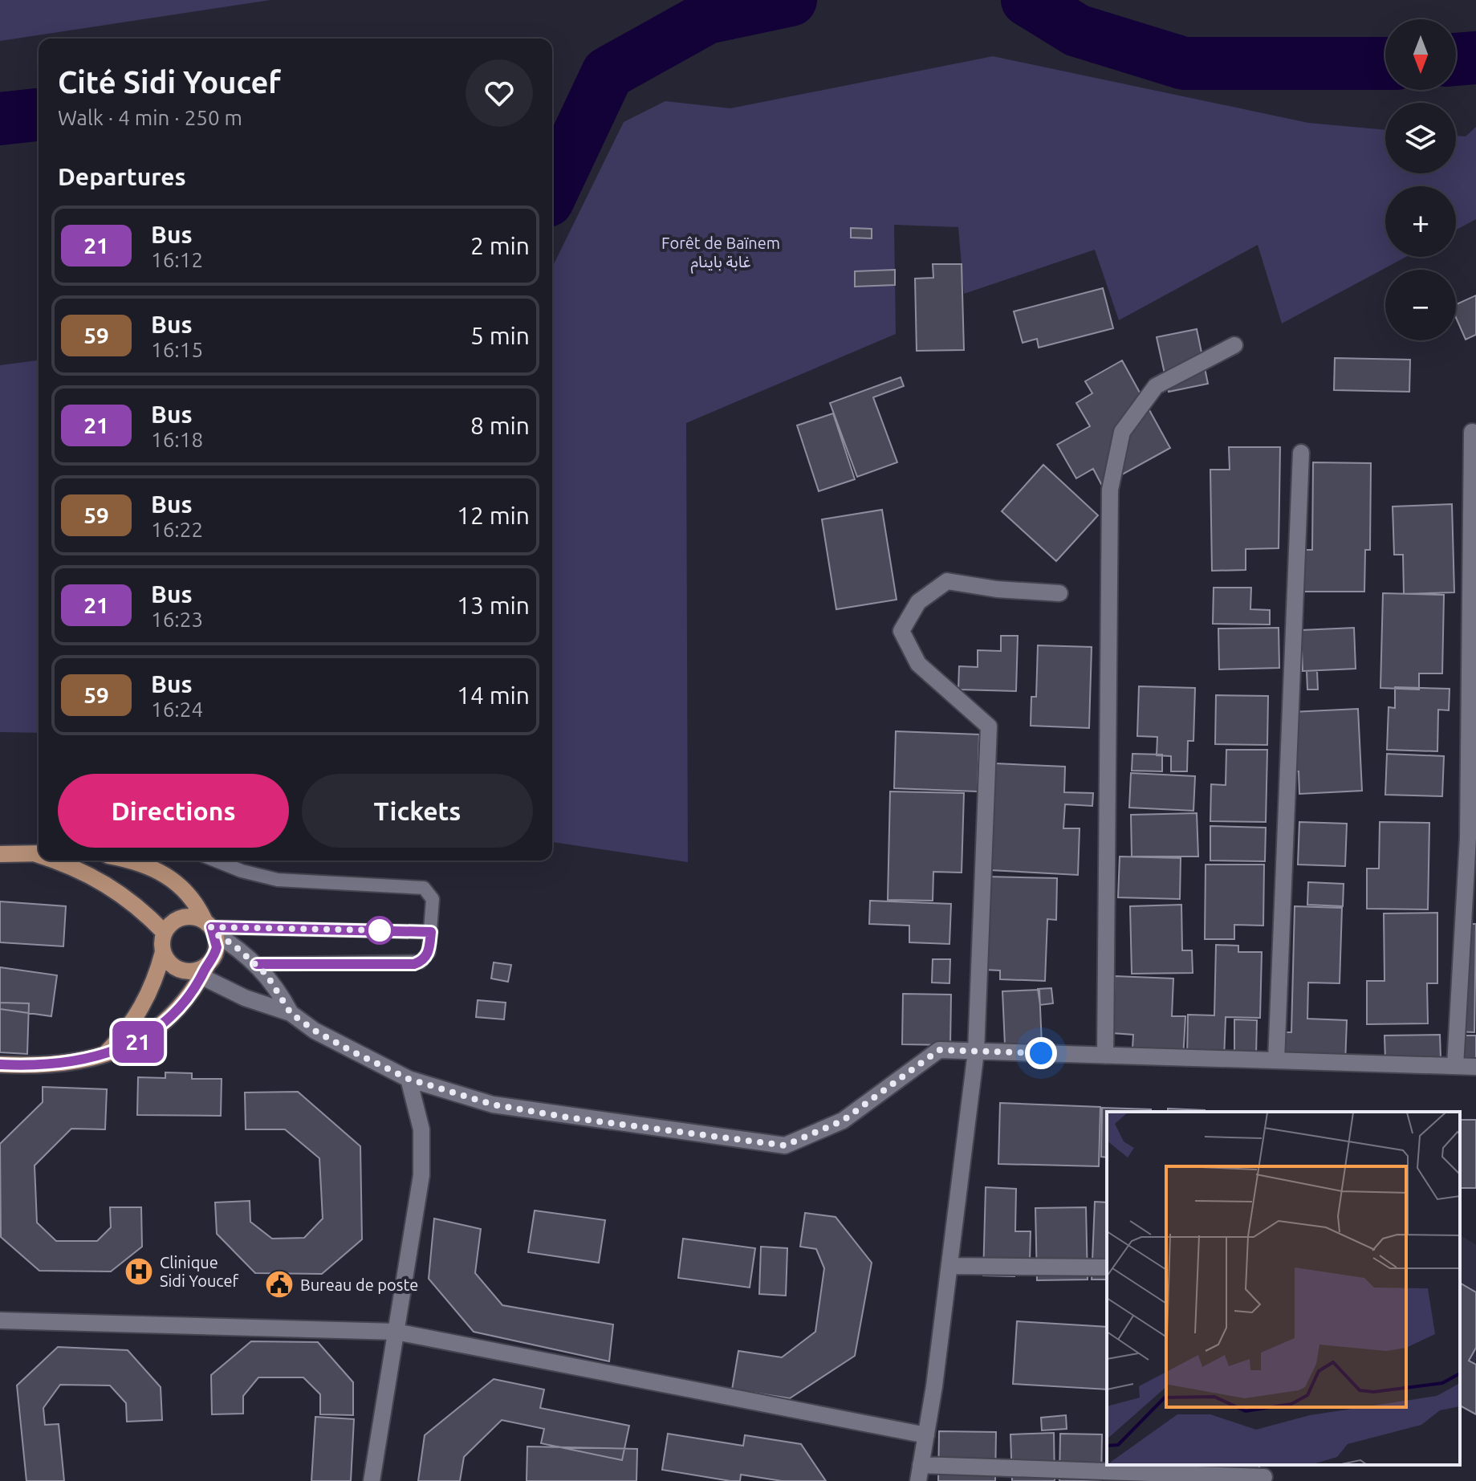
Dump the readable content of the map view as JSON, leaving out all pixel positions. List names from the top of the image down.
{
  "parks": ["Forêt de Baïnem غابة باينام"],
  "places": {
    "hospital": ["Clinique Sidi Youcef"],
    "public building": ["Bureau de poste"]
  },
  "lines": ["bus line 21"],
  "north": "bottom",
  "page": {
    "on_map": "21",
    "map_buttons": ["+", "−"],
    "heading": [
      ["Cité Sidi Youcef", "Walk · 4 min · 250 m"],
      "Departures"
    ],
    "list": [
      {
        "mark": "21",
        "name": "Bus",
        "note": "16:12",
        "value": "2 min"
      },
      {
        "mark": "59",
        "name": "Bus",
        "note": "16:15",
        "value": "5 min"
      },
      {
        "mark": "21",
        "name": "Bus",
        "note": "16:18",
        "value": "8 min"
      },
      {
        "mark": "59",
        "name": "Bus",
        "note": "16:22",
        "value": "12 min"
      },
      {
        "mark": "21",
        "name": "Bus",
        "note": "16:23",
        "value": "13 min"
      },
      {
        "mark": "59",
        "name": "Bus",
        "note": "16:24",
        "value": "14 min"
      }
    ],
    "buttons": ["Directions", "Tickets"]
  }
}
